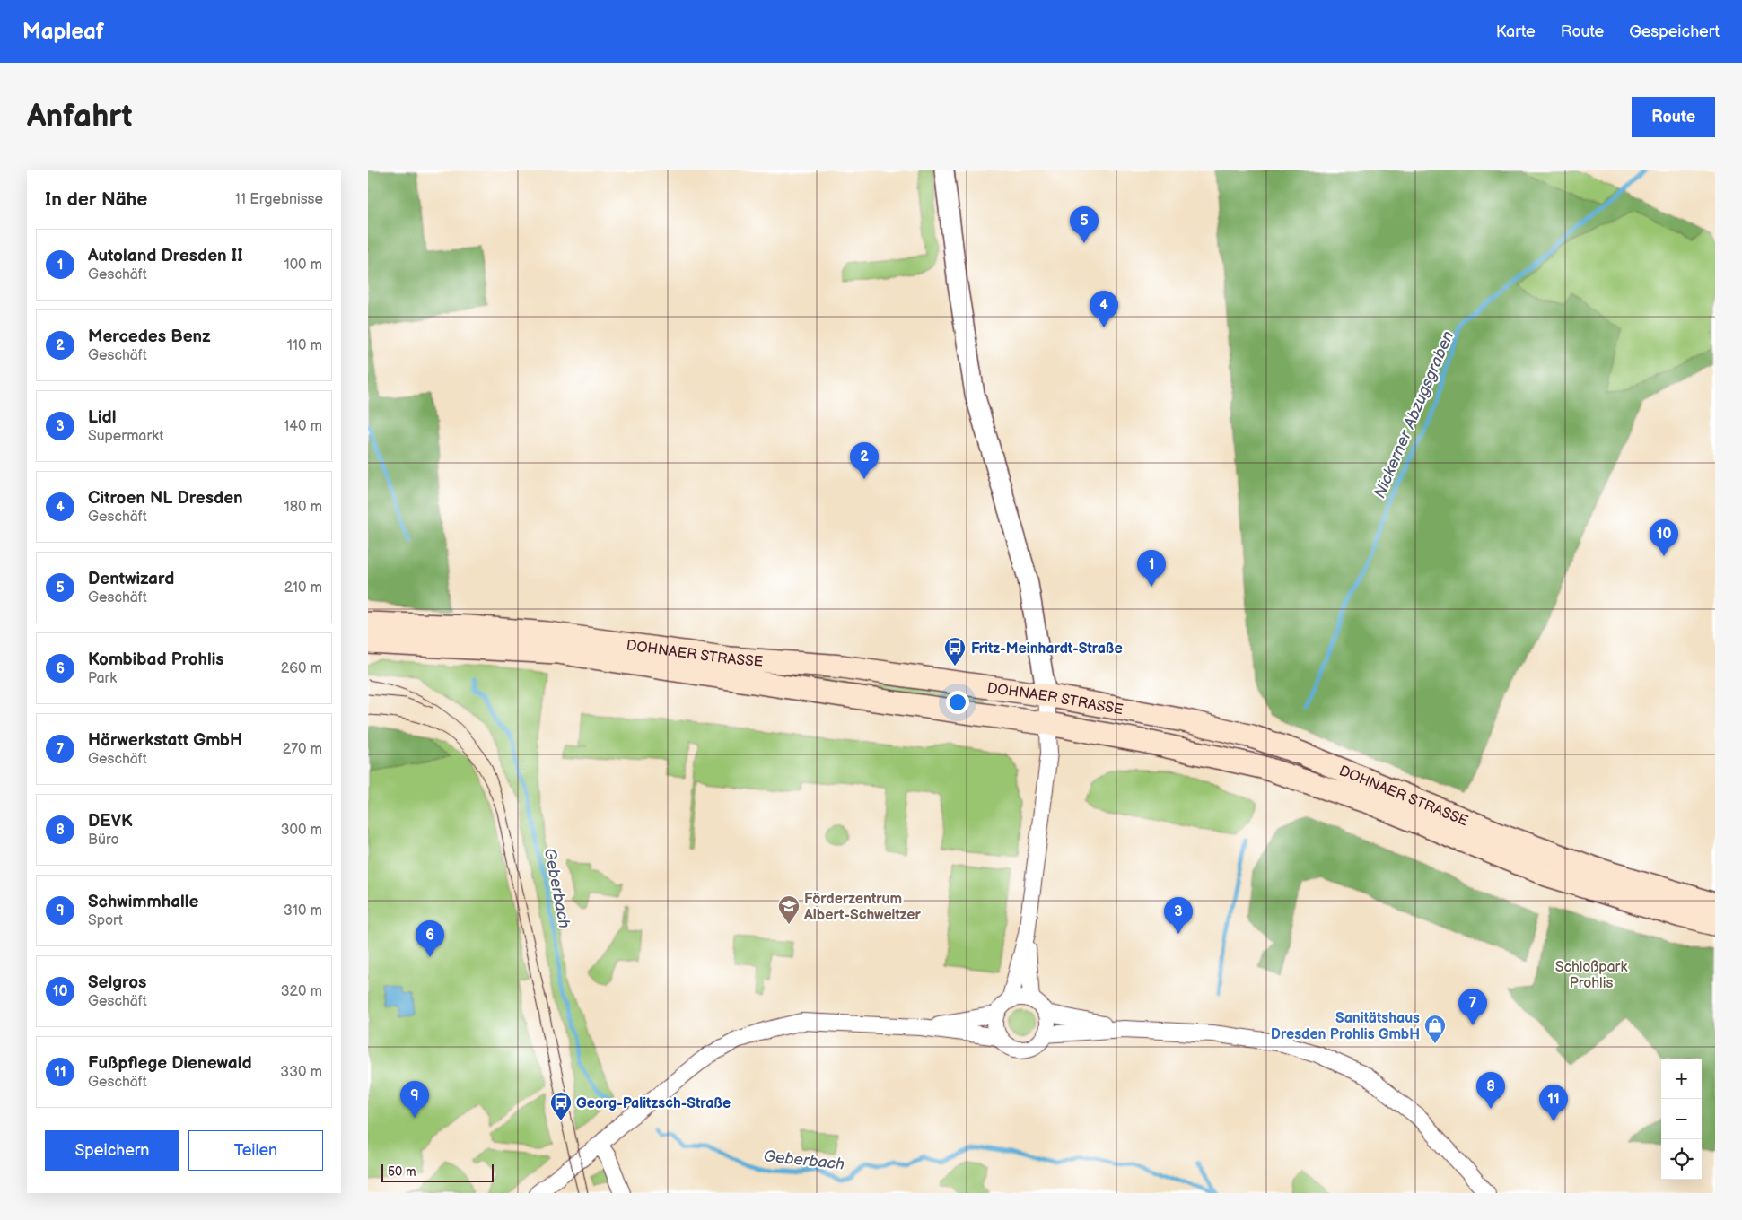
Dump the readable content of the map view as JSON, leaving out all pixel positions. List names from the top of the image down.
{
  "streets": {
    "main road": ["DOHNAER STRASSE"]
  },
  "water": ["Nickerner Abzugsgraben", "Geberbach"],
  "parks": ["Schloßpark Prohlis"],
  "places": {
    "bus stop": ["Fritz-Meinhardt-Straße", "Georg-Palitzsch-Straße"],
    "school or university": ["Förderzentrum Albert-Schweitzer"],
    "shop": ["Sanitätshaus Dresden Prohlis GmbH"]
  },
  "scale_bar": "50 m",
  "page": {
    "header": "Mapleaf",
    "nav": ["Karte", "Route", "Gespeichert"],
    "buttons": [
      "Route",
      ["Speichern", "Teilen"]
    ],
    "title": "Anfahrt",
    "heading": ["In der Nähe", "11 Ergebnisse"],
    "pins": [
      "5",
      "4",
      "2",
      "10",
      "1",
      "3",
      "6",
      "7",
      "8",
      "9",
      "11"
    ],
    "list": [
      {
        "mark": "1",
        "name": "Autoland Dresden II",
        "note": "Geschäft",
        "value": "100 m"
      },
      {
        "mark": "2",
        "name": "Mercedes Benz",
        "note": "Geschäft",
        "value": "110 m"
      },
      {
        "mark": "3",
        "name": "Lidl",
        "note": "Supermarkt",
        "value": "140 m"
      },
      {
        "mark": "4",
        "name": "Citroen NL Dresden",
        "note": "Geschäft",
        "value": "180 m"
      },
      {
        "mark": "5",
        "name": "Dentwizard",
        "note": "Geschäft",
        "value": "210 m"
      },
      {
        "mark": "6",
        "name": "Kombibad Prohlis",
        "note": "Park",
        "value": "260 m"
      },
      {
        "mark": "7",
        "name": "Hörwerkstatt GmbH",
        "note": "Geschäft",
        "value": "270 m"
      },
      {
        "mark": "8",
        "name": "DEVK",
        "note": "Büro",
        "value": "300 m"
      },
      {
        "mark": "9",
        "name": "Schwimmhalle",
        "note": "Sport",
        "value": "310 m"
      },
      {
        "mark": "10",
        "name": "Selgros",
        "note": "Geschäft",
        "value": "320 m"
      },
      {
        "mark": "11",
        "name": "Fußpflege Dienewald",
        "note": "Geschäft",
        "value": "330 m"
      }
    ],
    "map_buttons": ["+", "−"],
    "scale": "50 m"
  }
}
